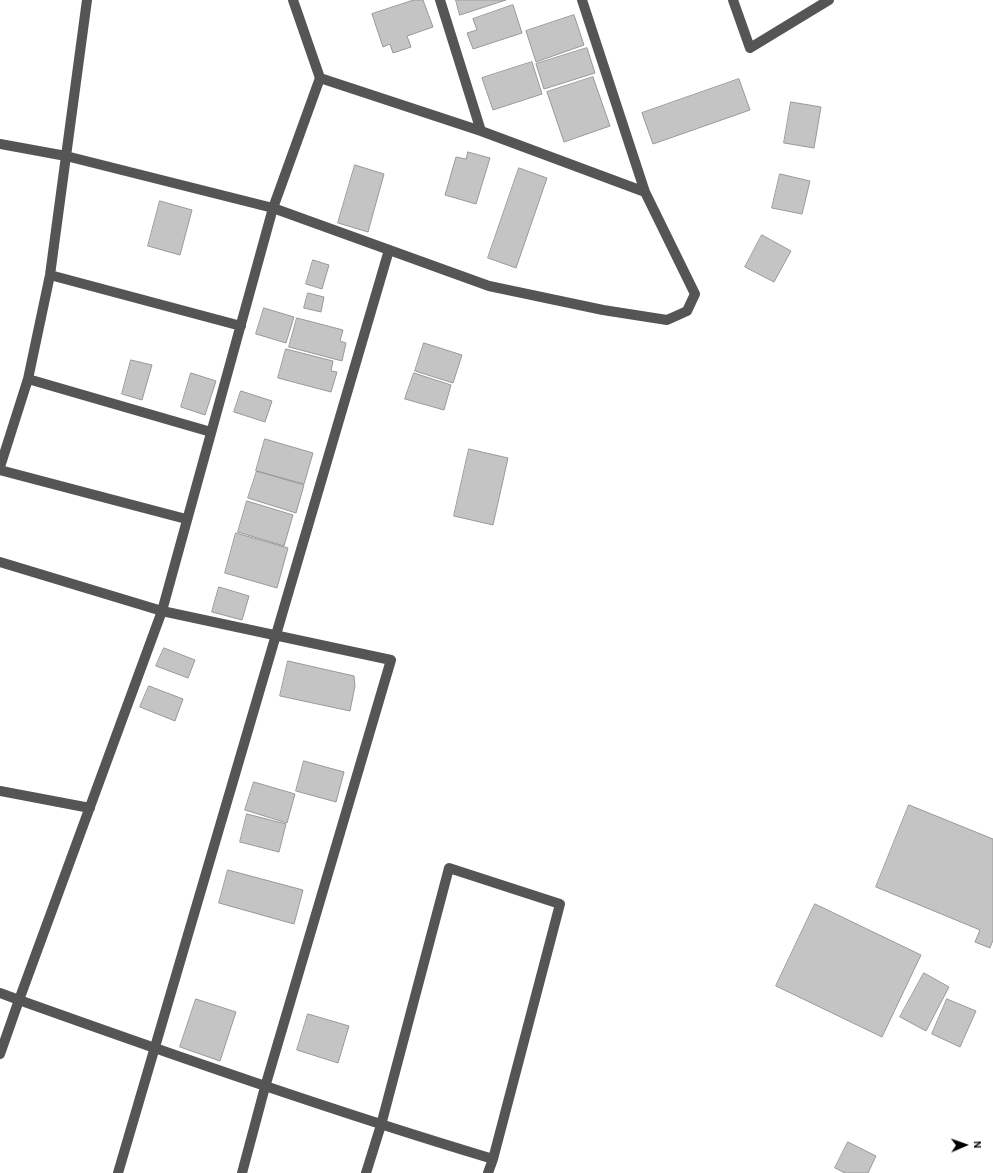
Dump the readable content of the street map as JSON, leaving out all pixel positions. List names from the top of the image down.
{
  "north": "right"
}
